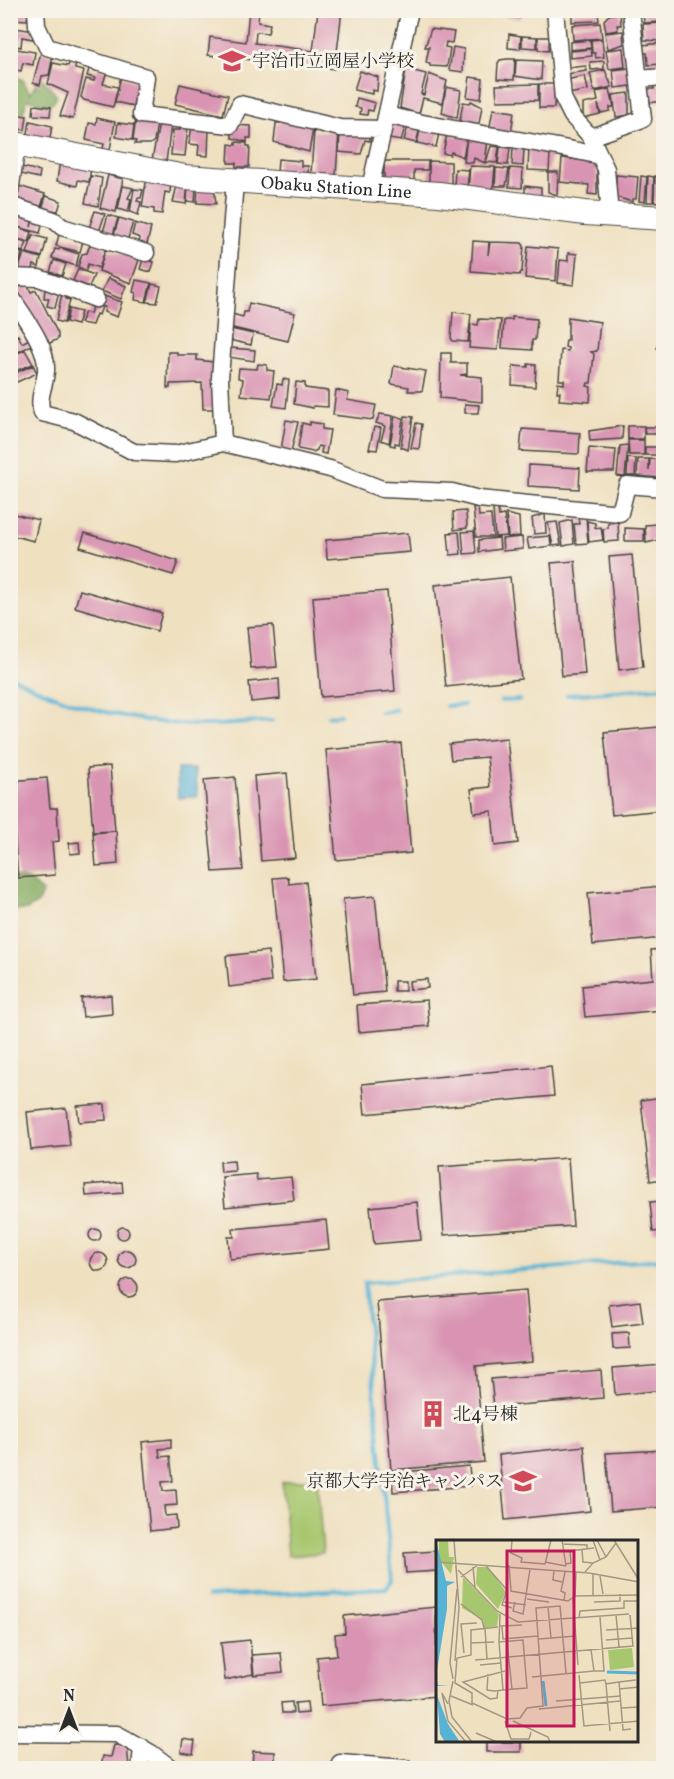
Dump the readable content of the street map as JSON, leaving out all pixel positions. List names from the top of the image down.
{
  "streets": {
    "main road": ["Obaku Station Line"]
  },
  "places": {
    "school or university": ["宇治市立岡屋小学校", "京都大学宇治キャンパス"],
    "building": ["北4号棟"]
  },
  "north": "top"
}
